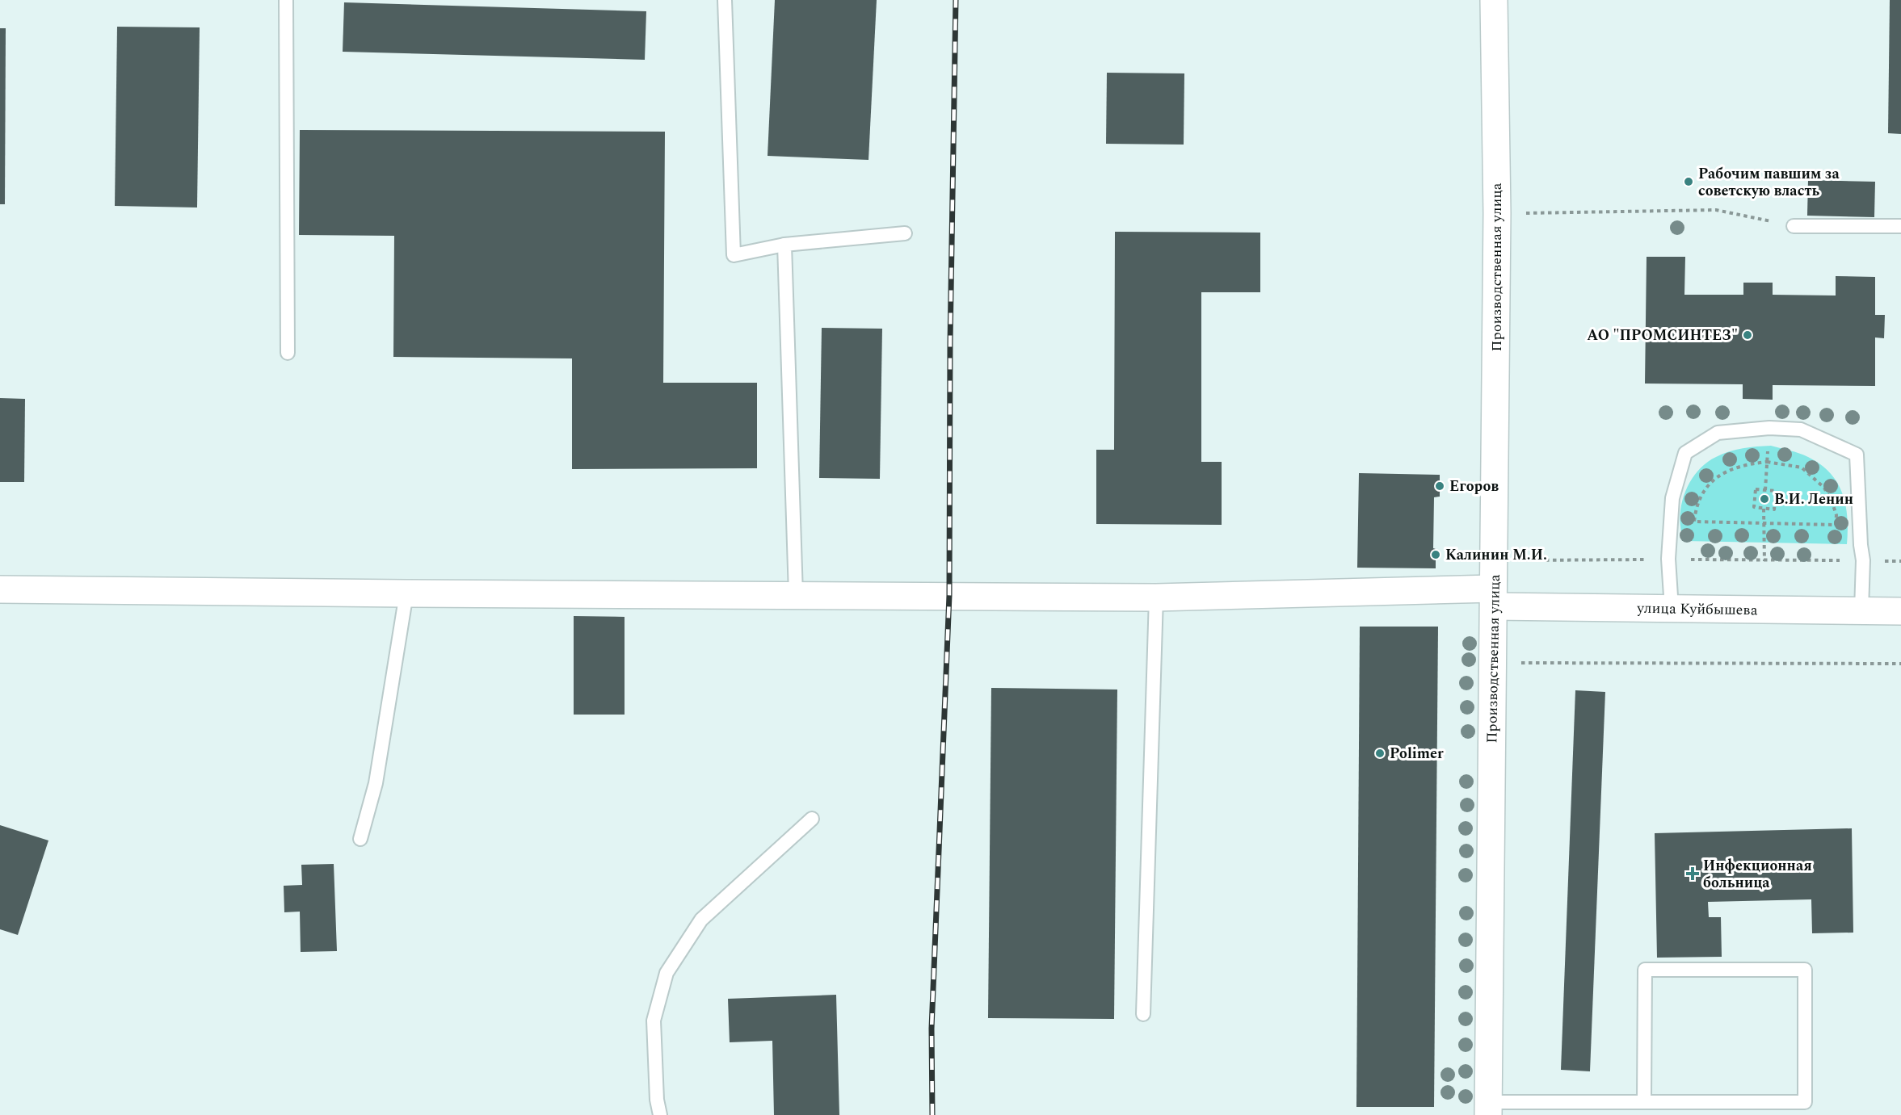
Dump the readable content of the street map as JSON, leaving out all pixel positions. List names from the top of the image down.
{
  "streets": {
    "street": ["Производственная улица", "улица Куйбышева"]
  },
  "crossings": [
    ["Производственная улица", "улица Куйбышева"]
  ],
  "places": {
    "other": [
      "Рабочим павшим за советскую власть",
      "АО \"ПРОМСИНТЕЗ\"",
      "Егоров",
      "В.И. Ленин",
      "Калинин М.И.",
      "Polimer"
    ],
    "health": ["Инфекционная больница"]
  }
}
